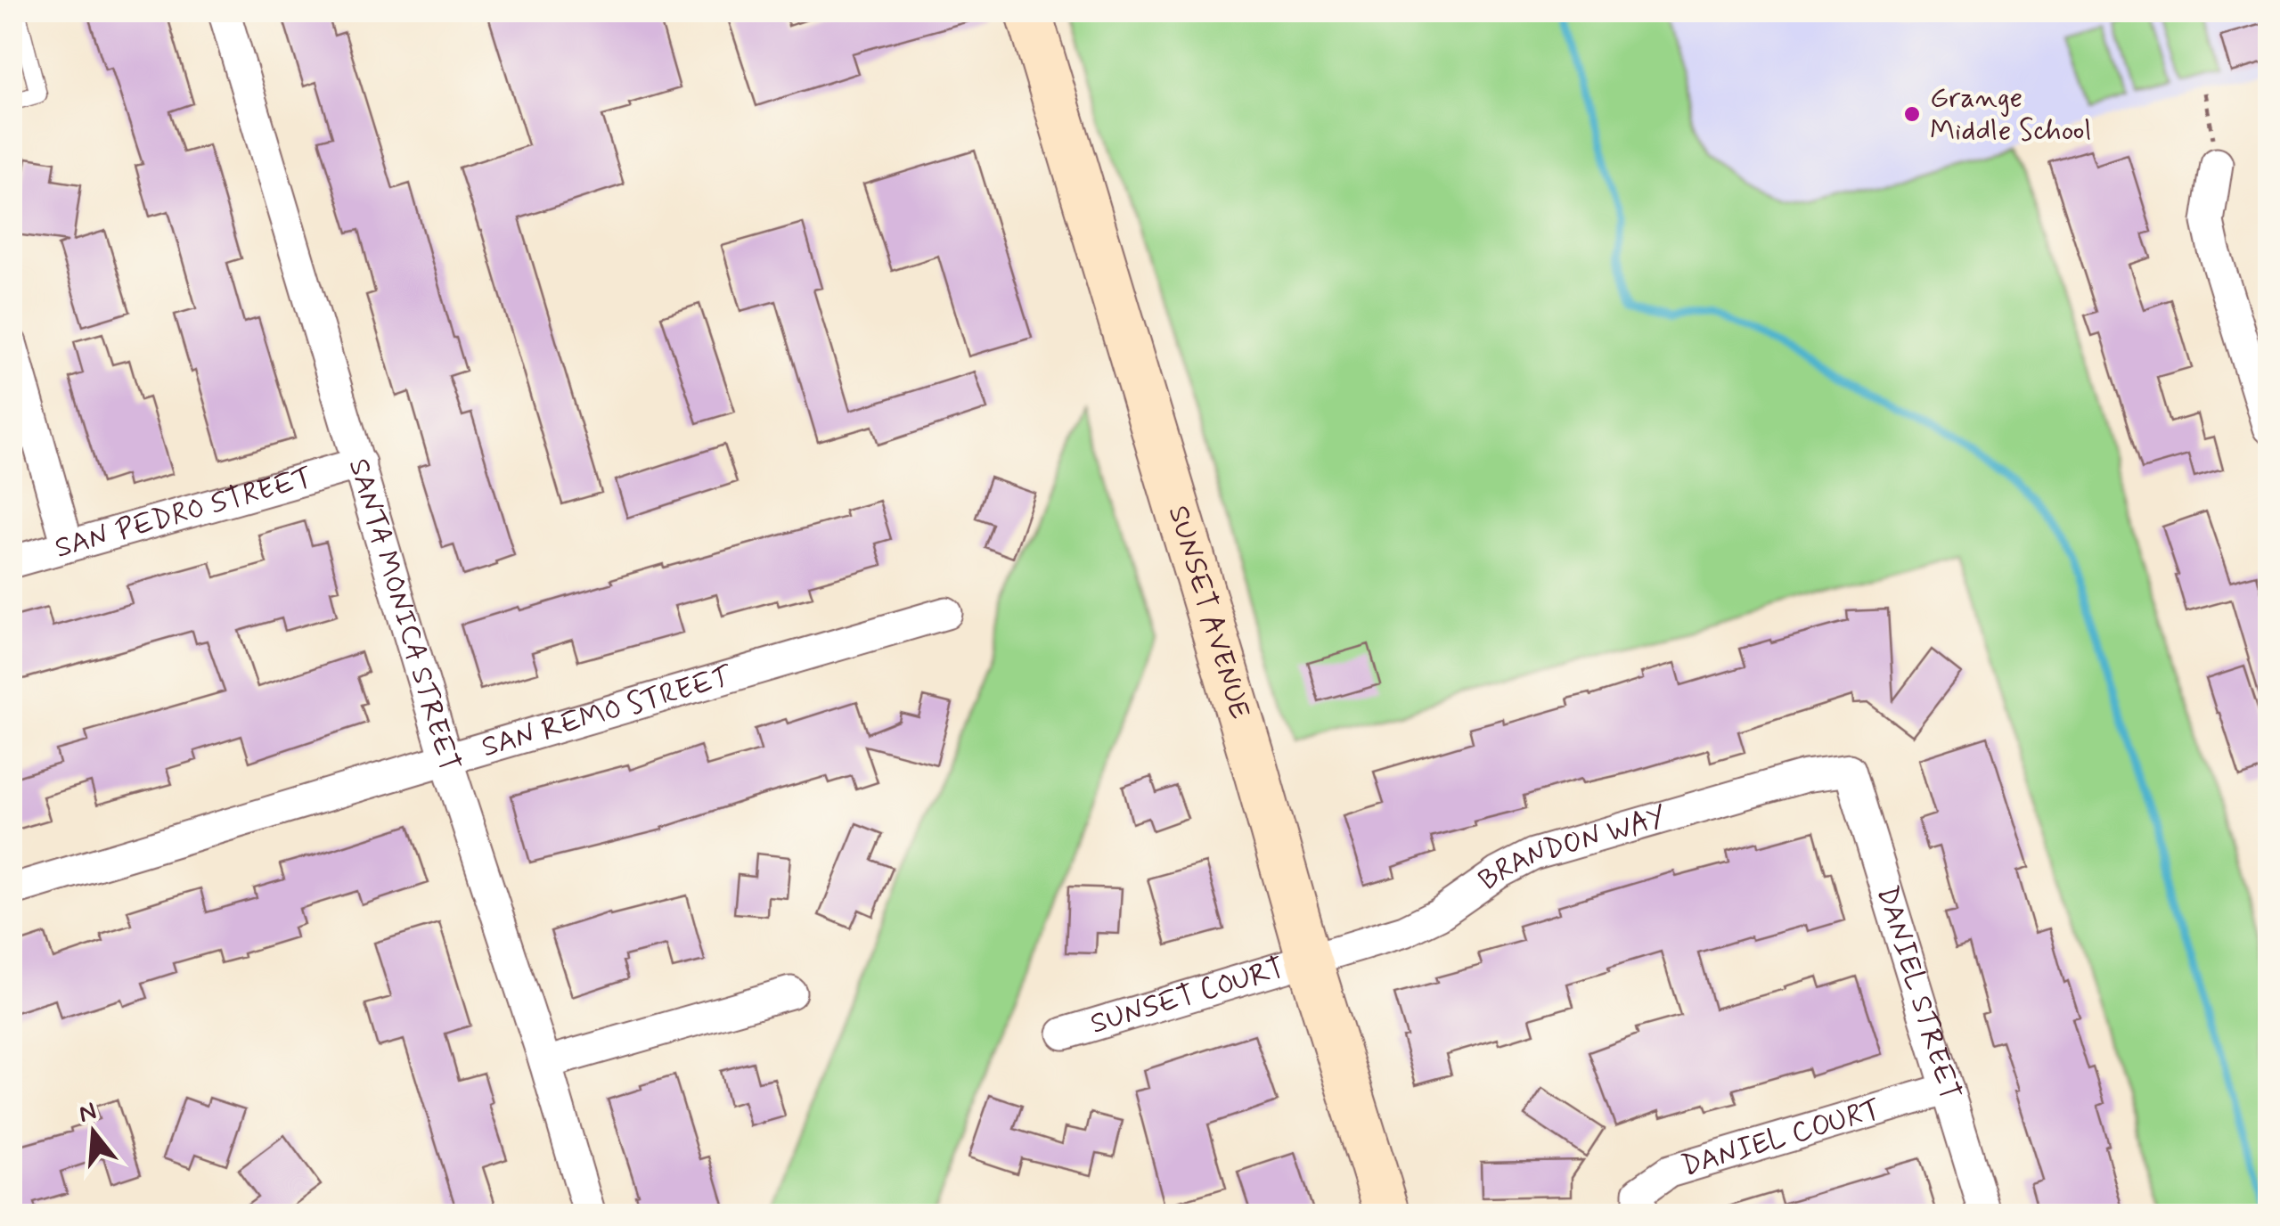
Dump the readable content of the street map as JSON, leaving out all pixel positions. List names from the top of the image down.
{
  "streets": {
    "main road": ["SUNSET AVENUE"],
    "street": [
      "SAN PEDRO STREET",
      "SANTA MONICA STREET",
      "SAN REMO STREET",
      "BRANDON WAY",
      "DANIEL STREET",
      "SUNSET COURT",
      "DANIEL COURT"
    ]
  },
  "crossings": [
    ["SAN PEDRO STREET", "SANTA MONICA STREET"],
    ["SUNSET AVENUE", "BRANDON WAY"],
    ["SUNSET AVENUE", "SUNSET COURT"],
    ["SANTA MONICA STREET", "SAN REMO STREET"],
    ["BRANDON WAY", "DANIEL STREET"],
    ["BRANDON WAY", "SUNSET COURT"],
    ["DANIEL STREET", "DANIEL COURT"]
  ],
  "places": ["Grange Middle School"],
  "north": "top"
}
